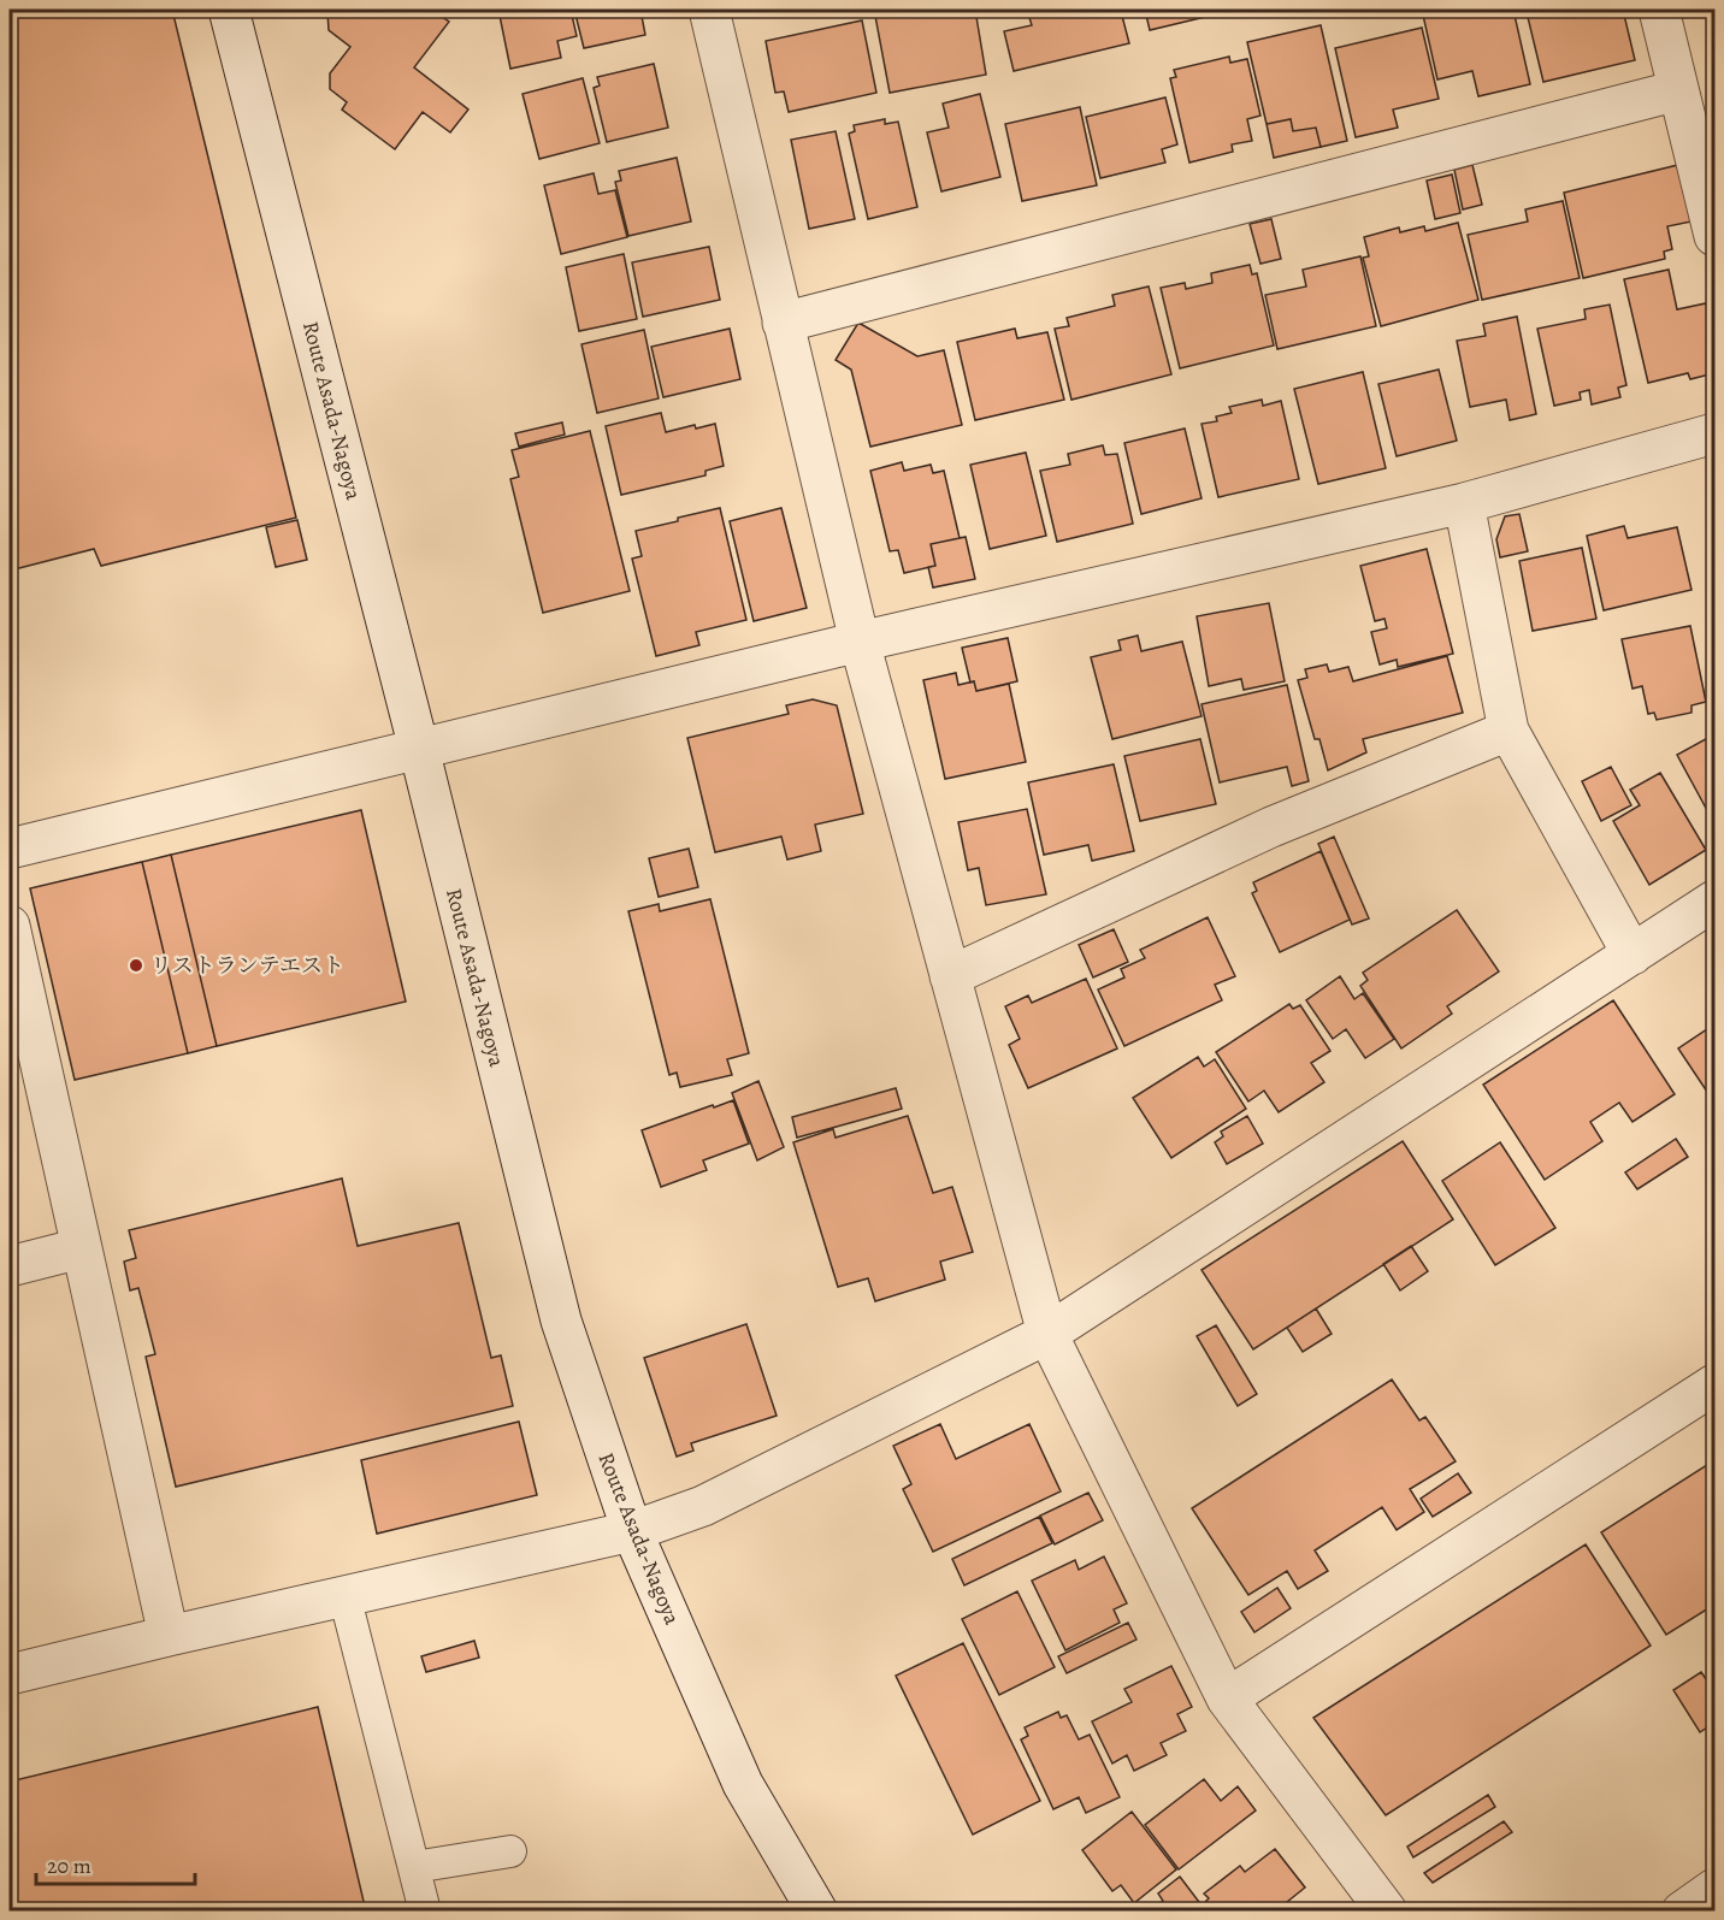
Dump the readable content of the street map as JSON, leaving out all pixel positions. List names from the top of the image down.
{
  "streets": {
    "street": ["Route Asada-Nagoya"]
  },
  "places": ["リストランテエスト"],
  "scale_bar": "20 m"
}
